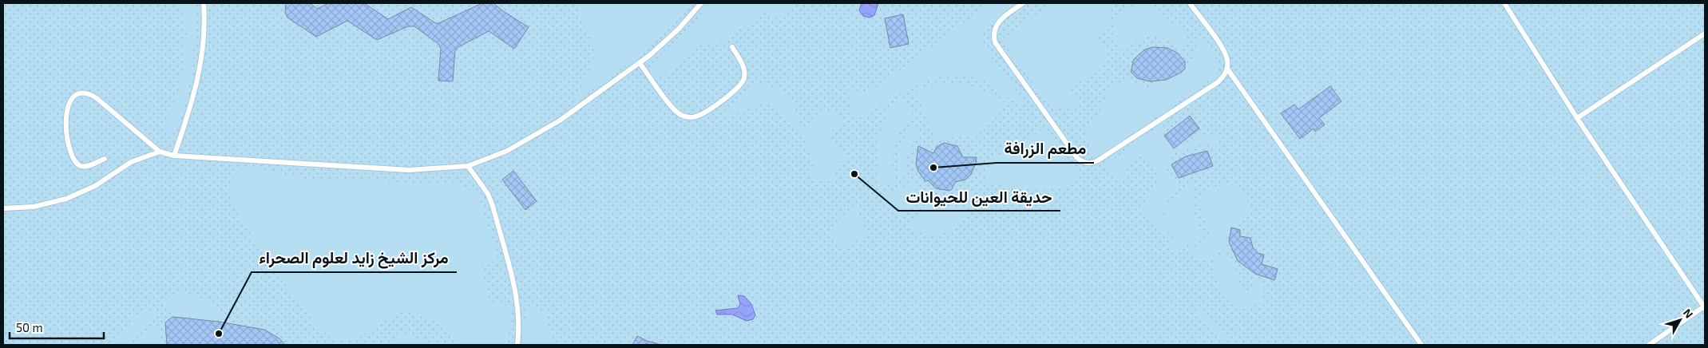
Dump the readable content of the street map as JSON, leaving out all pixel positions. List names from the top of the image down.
{
  "places": ["مطعم الزرافة", "حديقة العين للحيوانات", "مركز الشيخ زايد لعلوم الصحراء"],
  "scale_bar": "50 m",
  "north": "top right"
}
